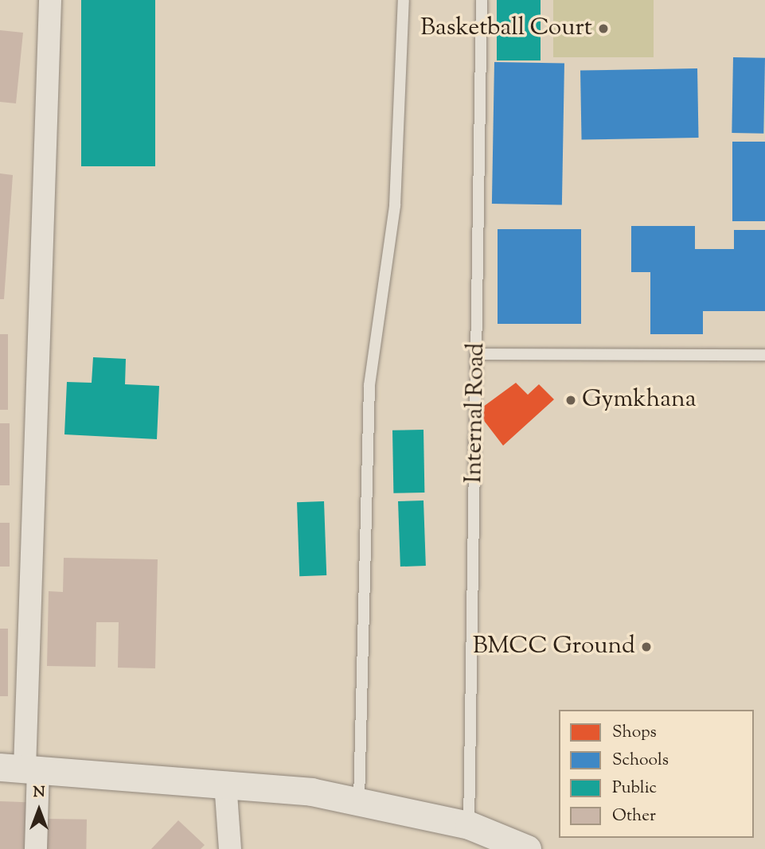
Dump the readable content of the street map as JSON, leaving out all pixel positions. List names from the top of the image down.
{
  "streets": {
    "lane": ["Internal Road"]
  },
  "places": ["Basketball Court", "Gymkhana", "BMCC Ground"],
  "legend": [
    "Shops",
    "Schools",
    "Public",
    "Other"
  ],
  "north": "top"
}
